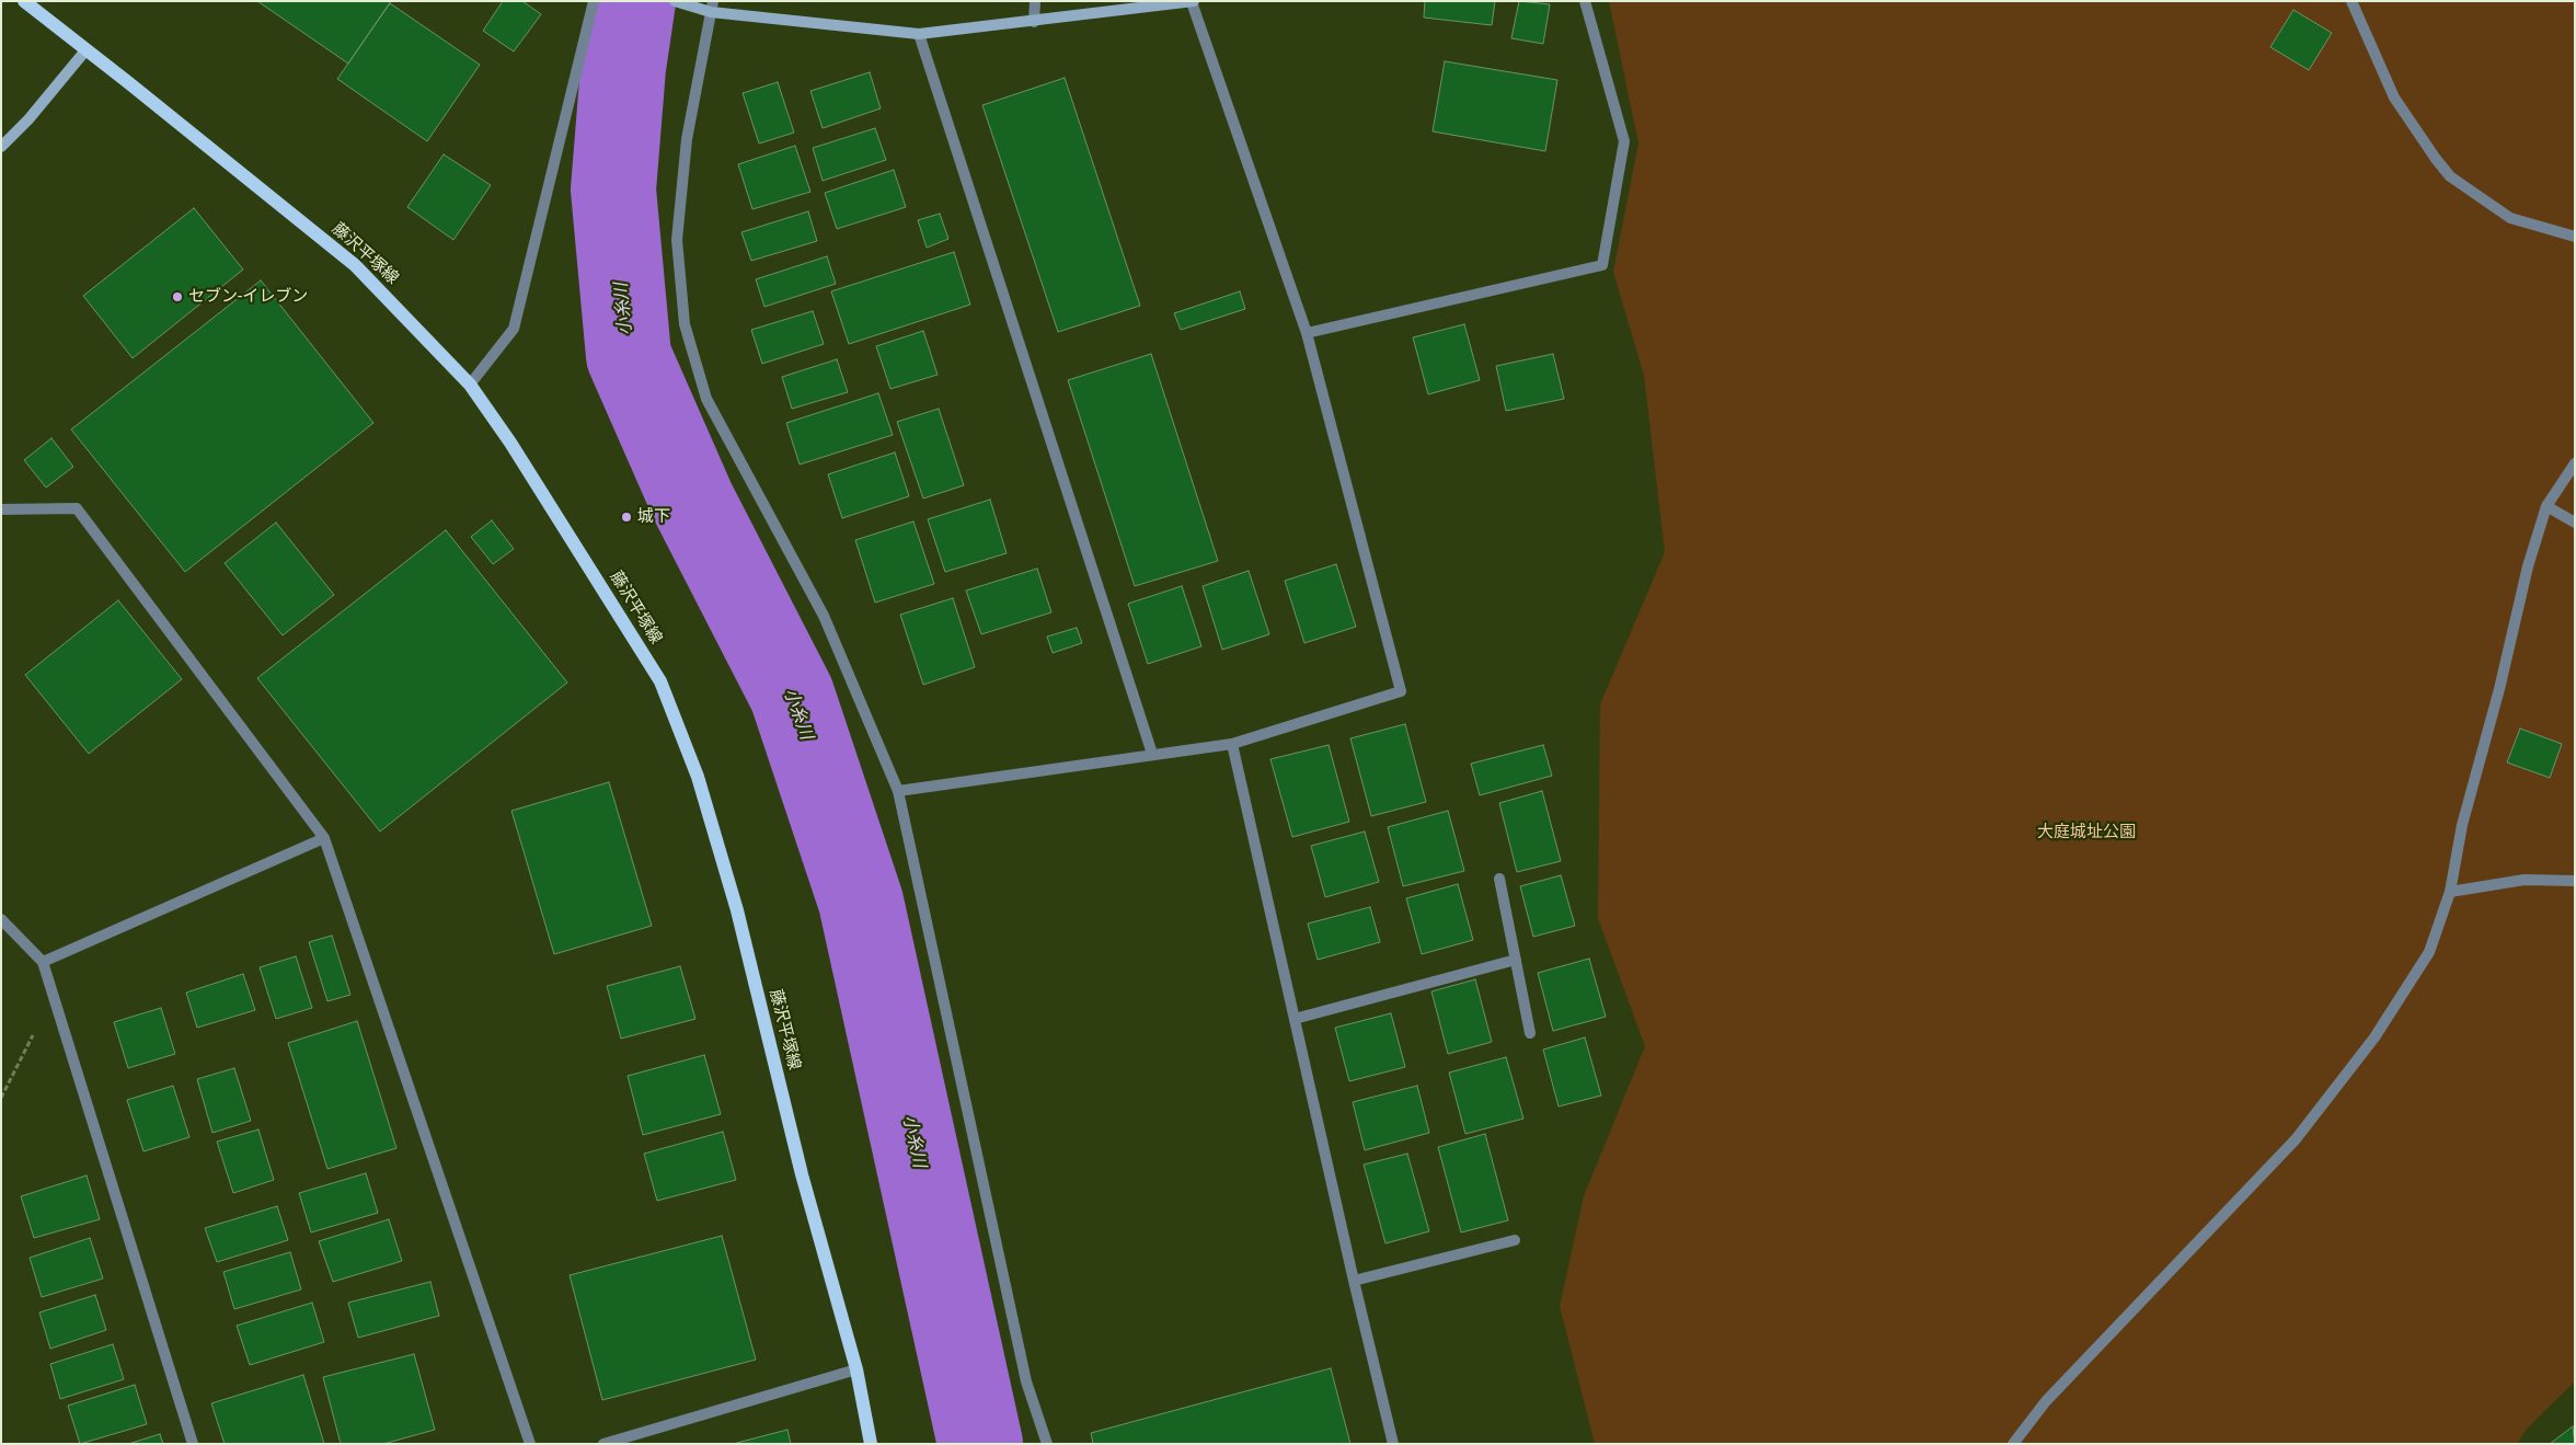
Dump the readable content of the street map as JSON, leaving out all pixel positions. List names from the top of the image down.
{
  "streets": {
    "main road": ["藤沢平塚線"]
  },
  "water": ["小糸川"],
  "parks": ["大庭城址公園"],
  "places": ["セブン-イレブン", "城下"]
}
